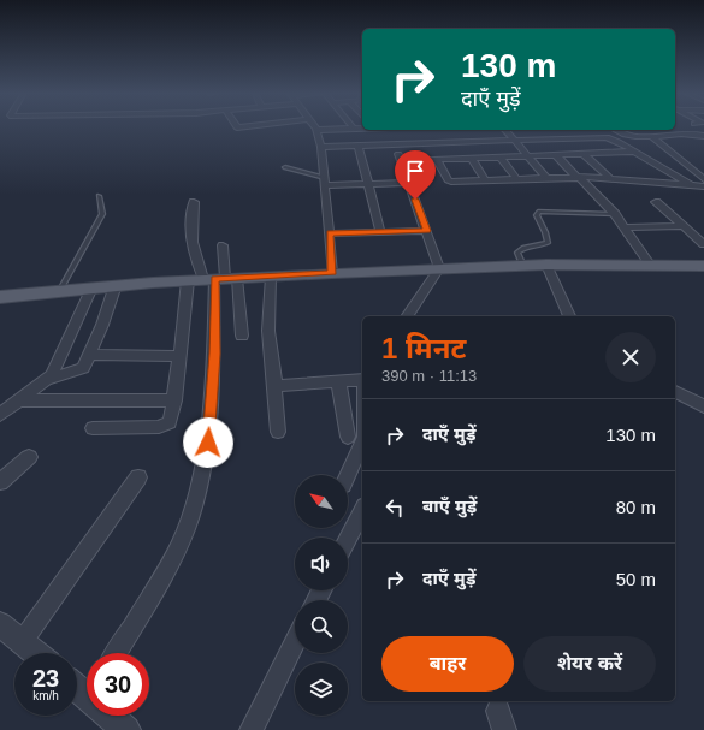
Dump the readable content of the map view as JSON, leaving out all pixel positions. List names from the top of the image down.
{
  "north": "top left",
  "page": {
    "turn": ["130 m", "दाएँ मुड़ें"],
    "heading": ["1 मिनट", "390 m · 11:13"],
    "list": [
      {
        "name": "दाएँ मुड़ें",
        "value": "130 m"
      },
      {
        "name": "बाएँ मुड़ें",
        "value": "80 m"
      },
      {
        "name": "दाएँ मुड़ें",
        "value": "50 m"
      }
    ],
    "buttons": ["बाहर", "शेयर करें"],
    "speed": "23 km/h",
    "limit": "30"
  }
}
